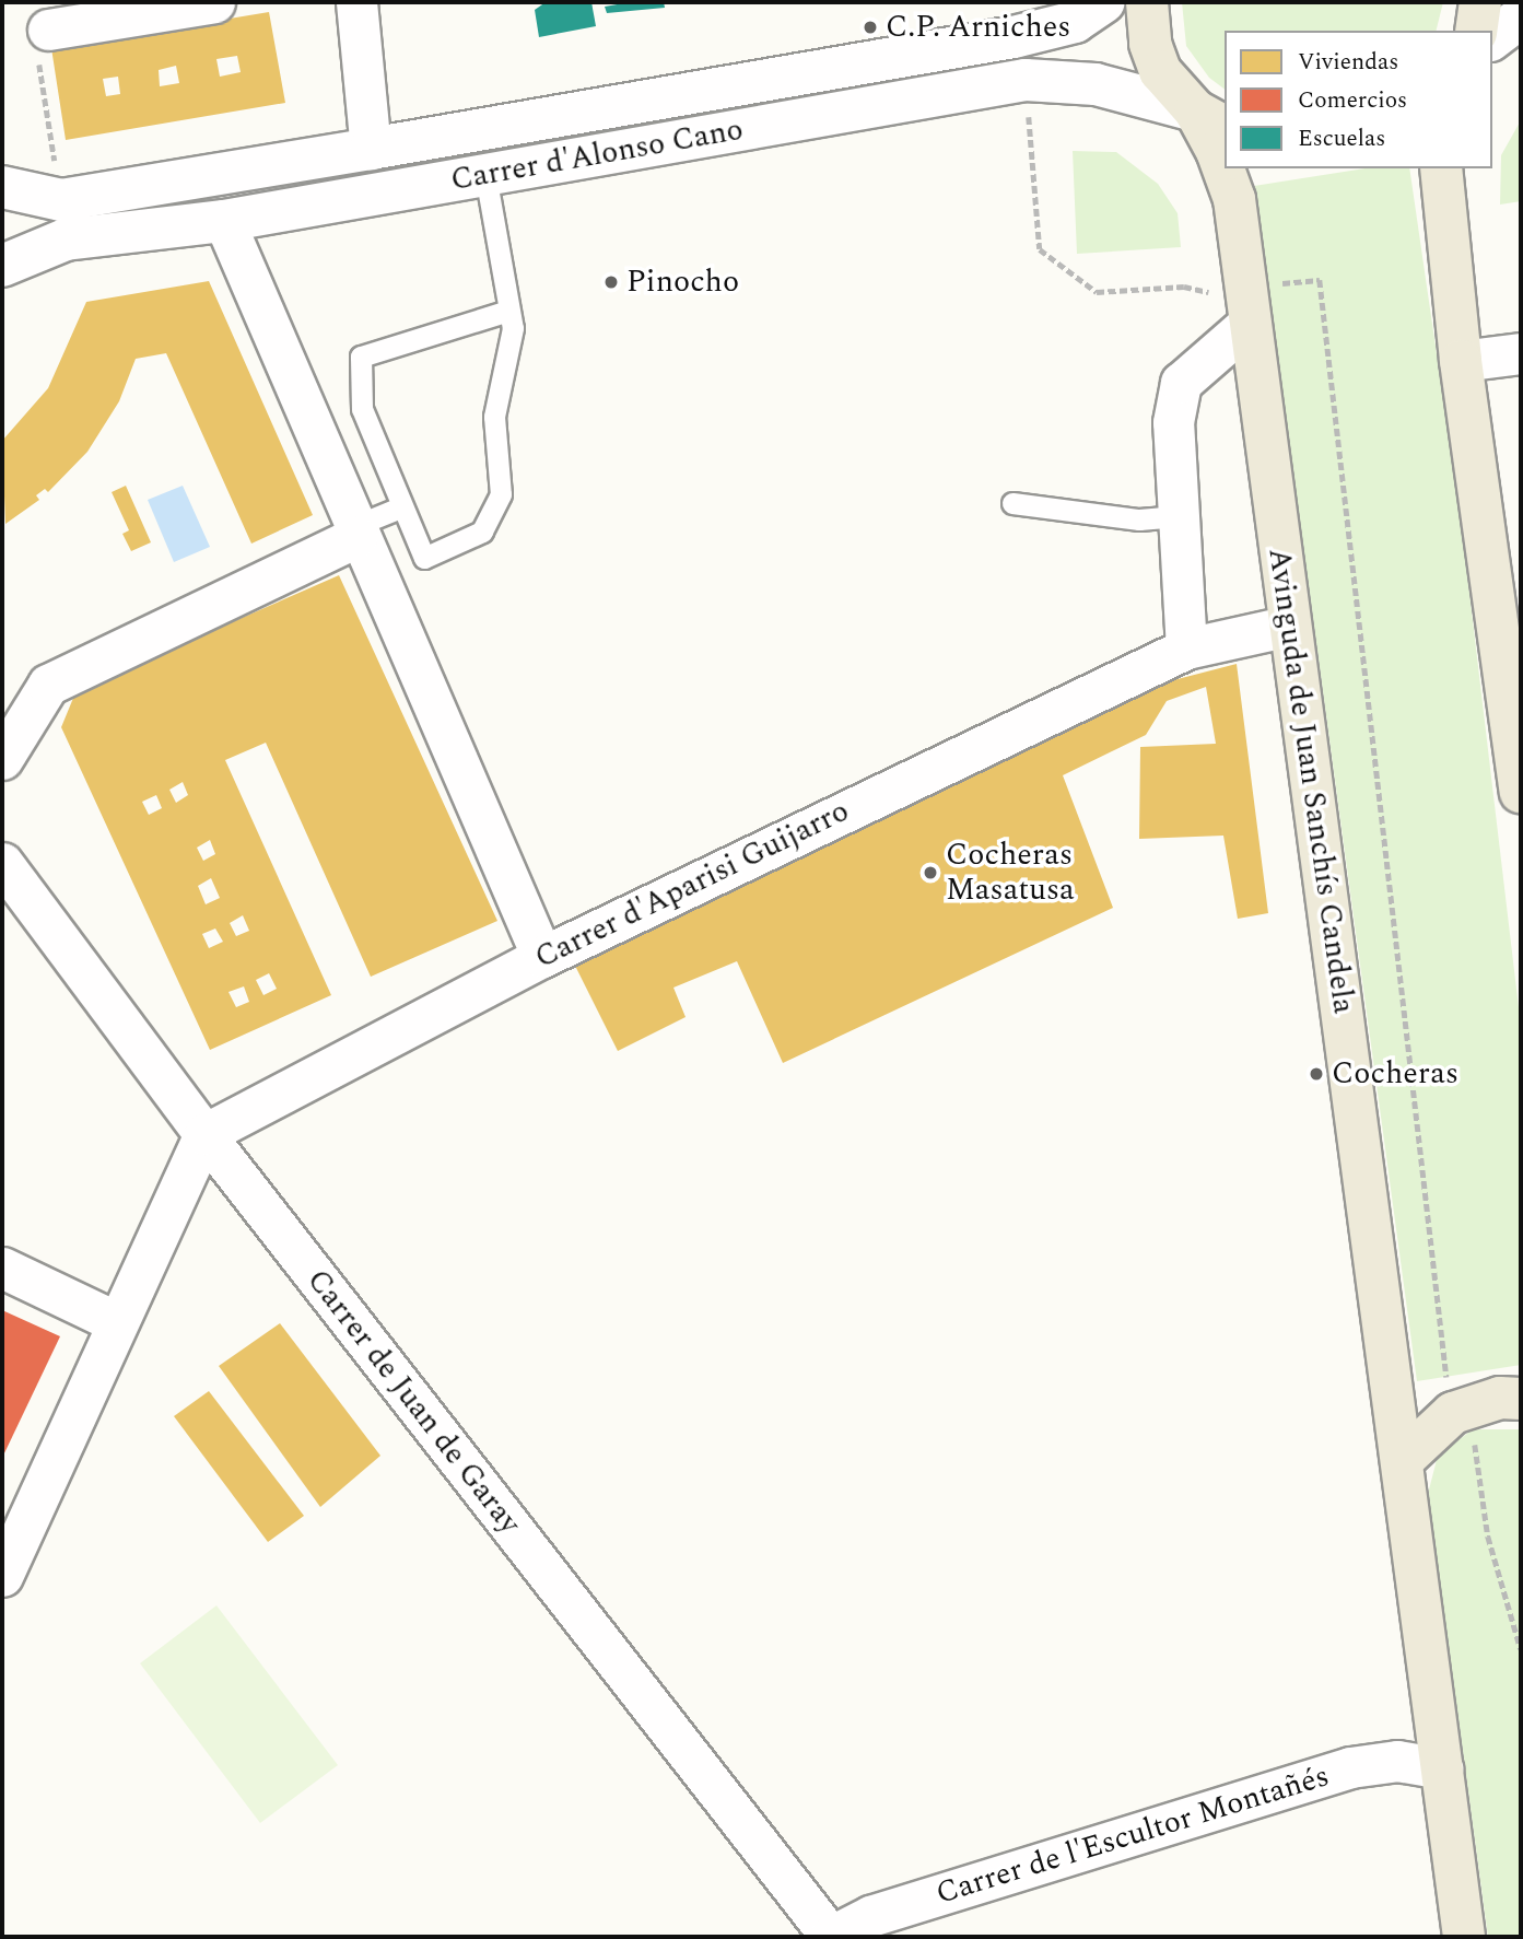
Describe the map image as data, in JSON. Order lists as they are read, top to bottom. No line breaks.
{"streets":{"main road":["Avinguda de Juan Sanchís Candela"],"street":["Carrer d'Alonso Cano","Carrer d'Aparisi Guijarro","Carrer de Juan de Garay","Carrer de l'Escultor Montañés"]},"crossings":[["Carrer d'Alonso Cano","Avinguda de Juan Sanchís Candela"],["Avinguda de Juan Sanchís Candela","Carrer d'Aparisi Guijarro"],["Avinguda de Juan Sanchís Candela","Carrer de l'Escultor Montañés"],["Carrer d'Aparisi Guijarro","Carrer de Juan de Garay"],["Carrer de Juan de Garay","Carrer de l'Escultor Montañés"]],"places":["C.P. Arniches","Pinocho","Cocheras Masatusa","Cocheras"],"legend":["Viviendas","Comercios","Escuelas"]}
